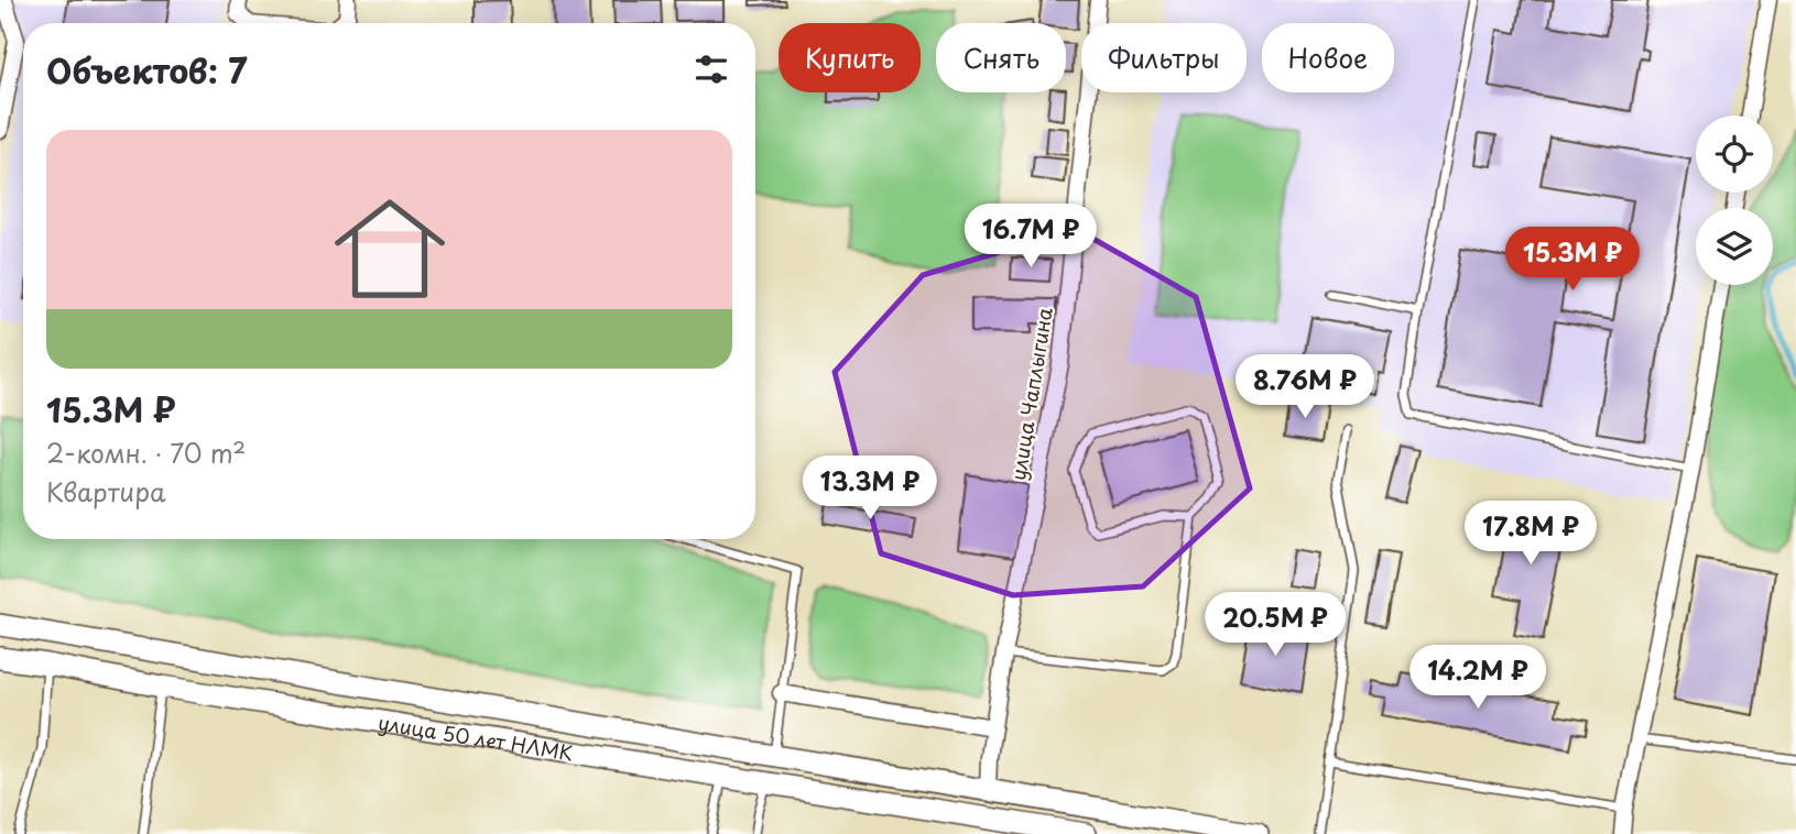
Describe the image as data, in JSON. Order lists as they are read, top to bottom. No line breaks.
{"streets":{"main road":["улица 50 лет НЛМК"],"street":["улица Чаплыгина"]},"crossings":[["улица Чаплыгина","улица 50 лет НЛМК"]],"page":{"chip":["Купить","Снять","Фильтры","Новое"],"heading":"Объектов: 7","list":[{"name":"15.3M ₽","note":"2-комн. · 70 m² · Квартира"}],"price":["16.7M ₽","15.3M ₽","8.76M ₽","13.3M ₽","17.8M ₽","20.5M ₽","14.2M ₽"]}}
